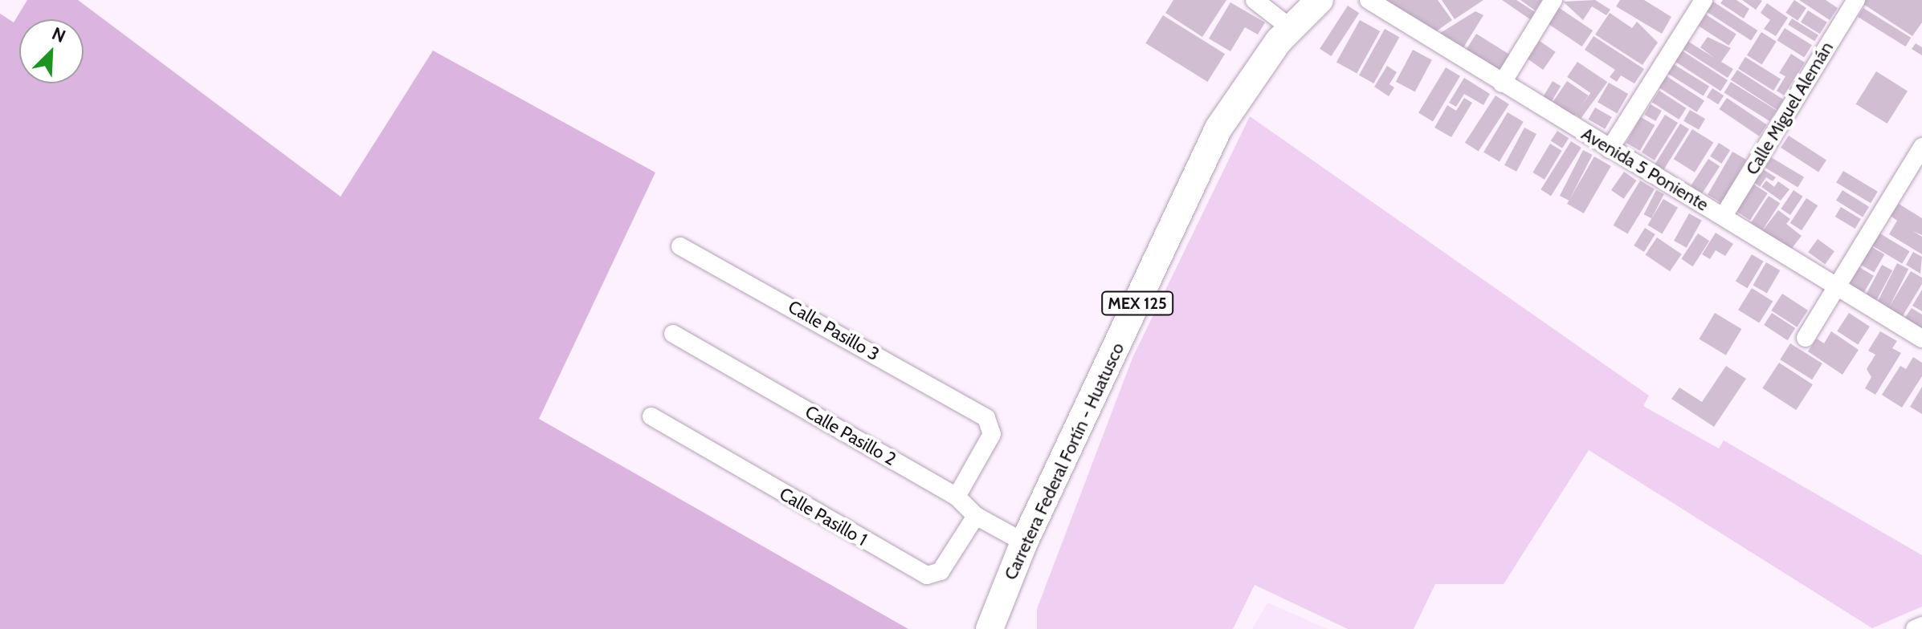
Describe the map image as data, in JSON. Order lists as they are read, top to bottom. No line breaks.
{"streets":{"main road":["MEX 125","Carretera Federal Fortín - Huatusco"],"street":["Calle Miguel Alemán","Avenida 5 Poniente","Calle Pasillo 3","Calle Pasillo 2","Calle Pasillo 1"]},"crossings":[["Calle Miguel Alemán","Avenida 5 Poniente"],["Calle Pasillo 3","Calle Pasillo 2"],["Calle Pasillo 2","Carretera Federal Fortín - Huatusco"],["Calle Pasillo 2","Calle Pasillo 1"]],"north":"top right"}
